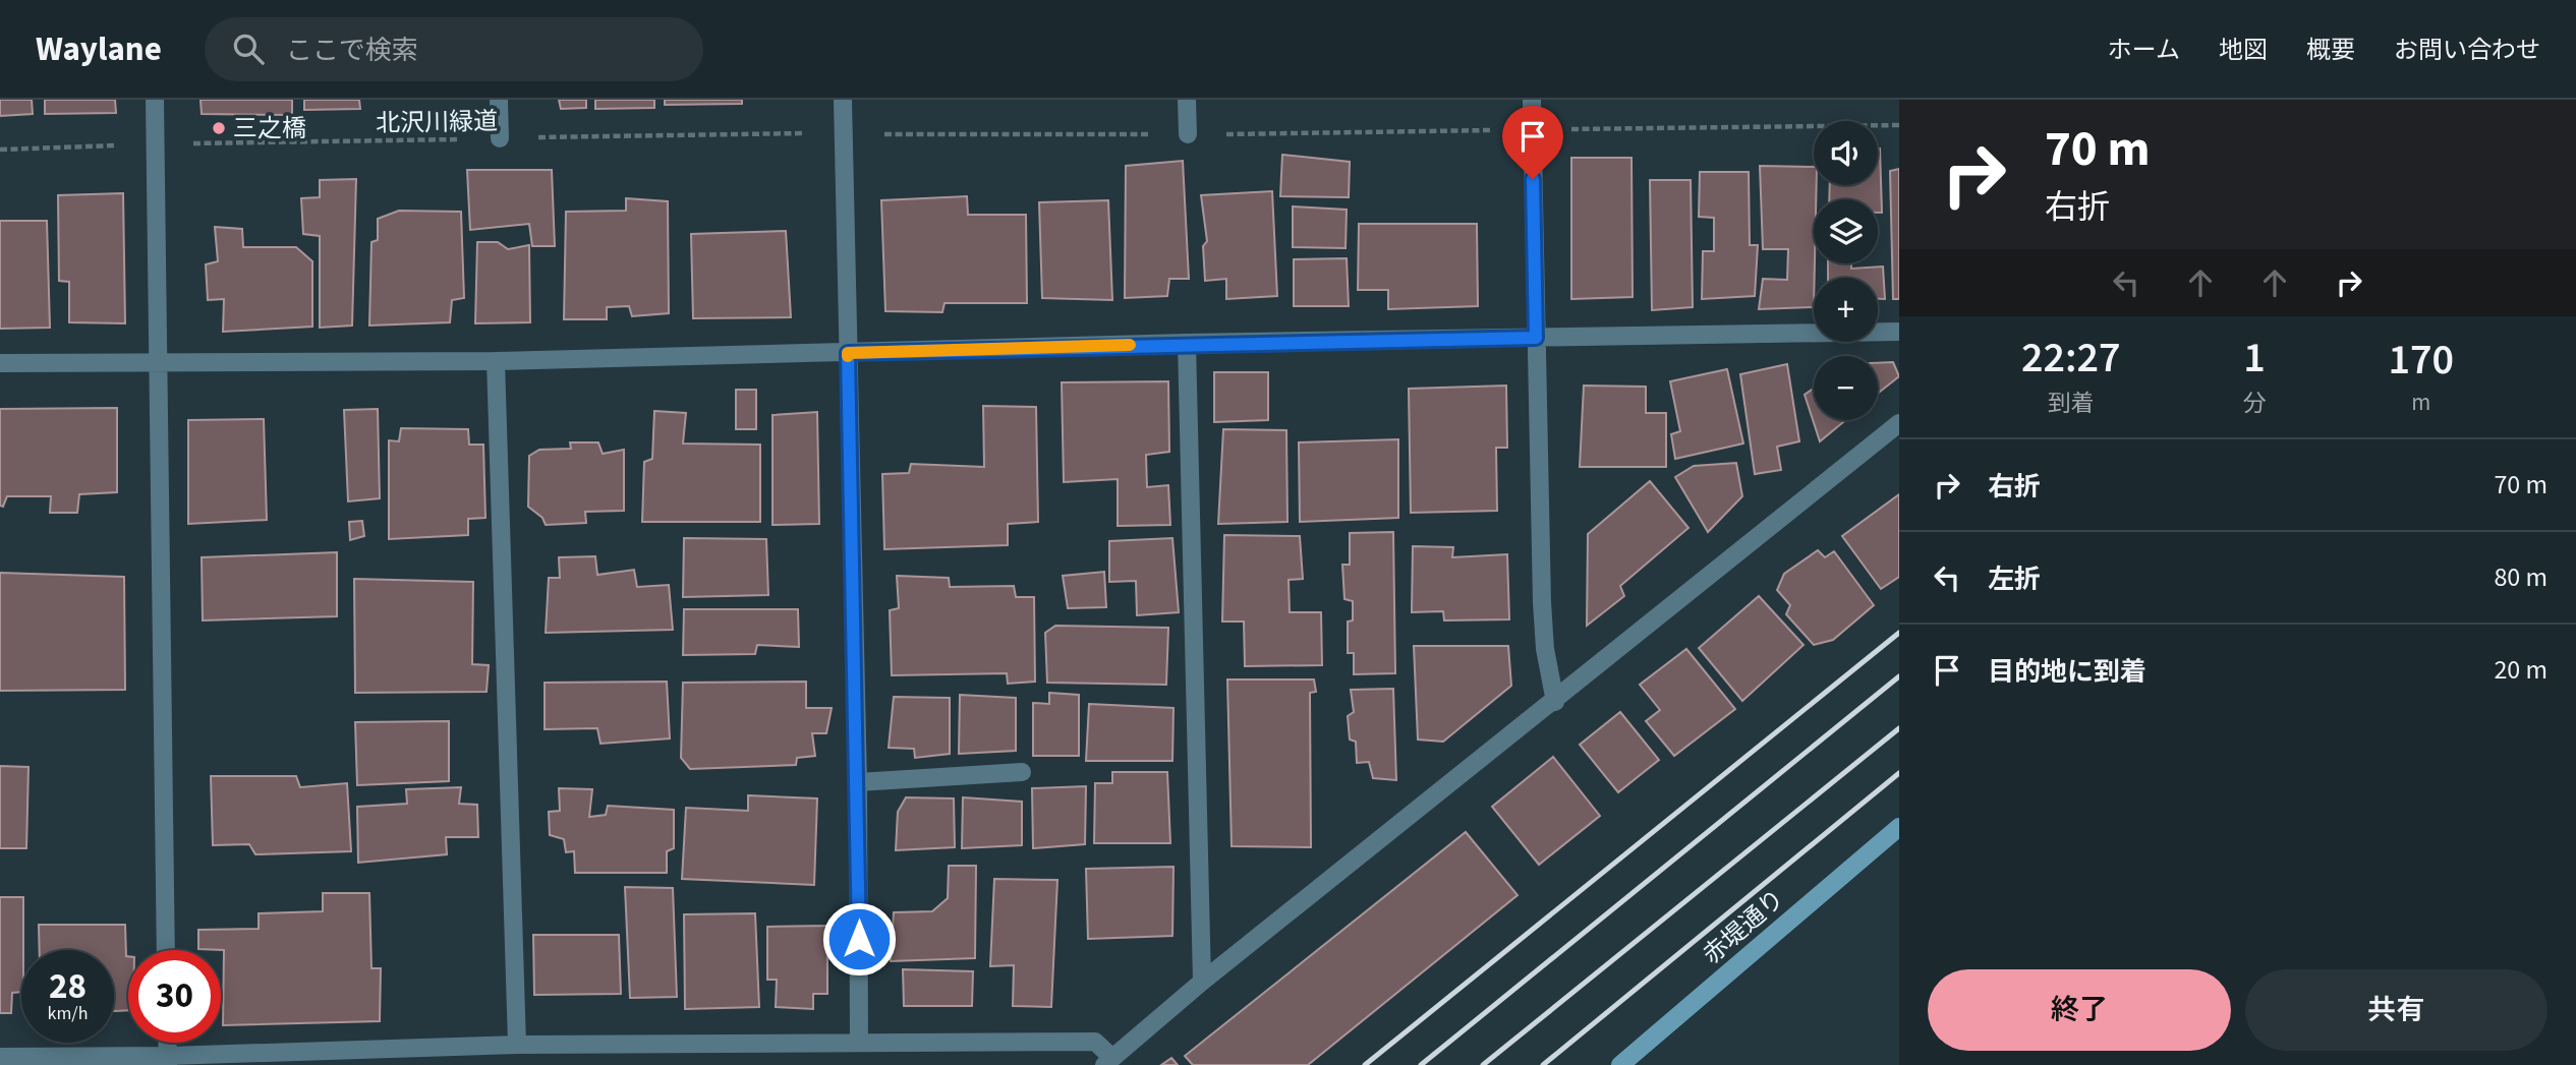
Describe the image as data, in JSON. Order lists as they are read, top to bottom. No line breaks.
{"streets":{"street":["赤堤通り"],"path":["北沢川緑道"]},"places":["三之橋"],"page":{"header":"Waylane","search":"ここで検索","nav":["ホーム","地図","概要","お問い合わせ"],"turn":["70 m","右折"],"map_buttons":["+","−"],"eta":["22:27","到着","1","分","170","m"],"list":[{"name":"右折","value":"70 m"},{"name":"左折","value":"80 m"},{"name":"目的地に到着","value":"20 m"}],"speed":"28 km/h","limit":"30","buttons":["終了","共有"]}}
